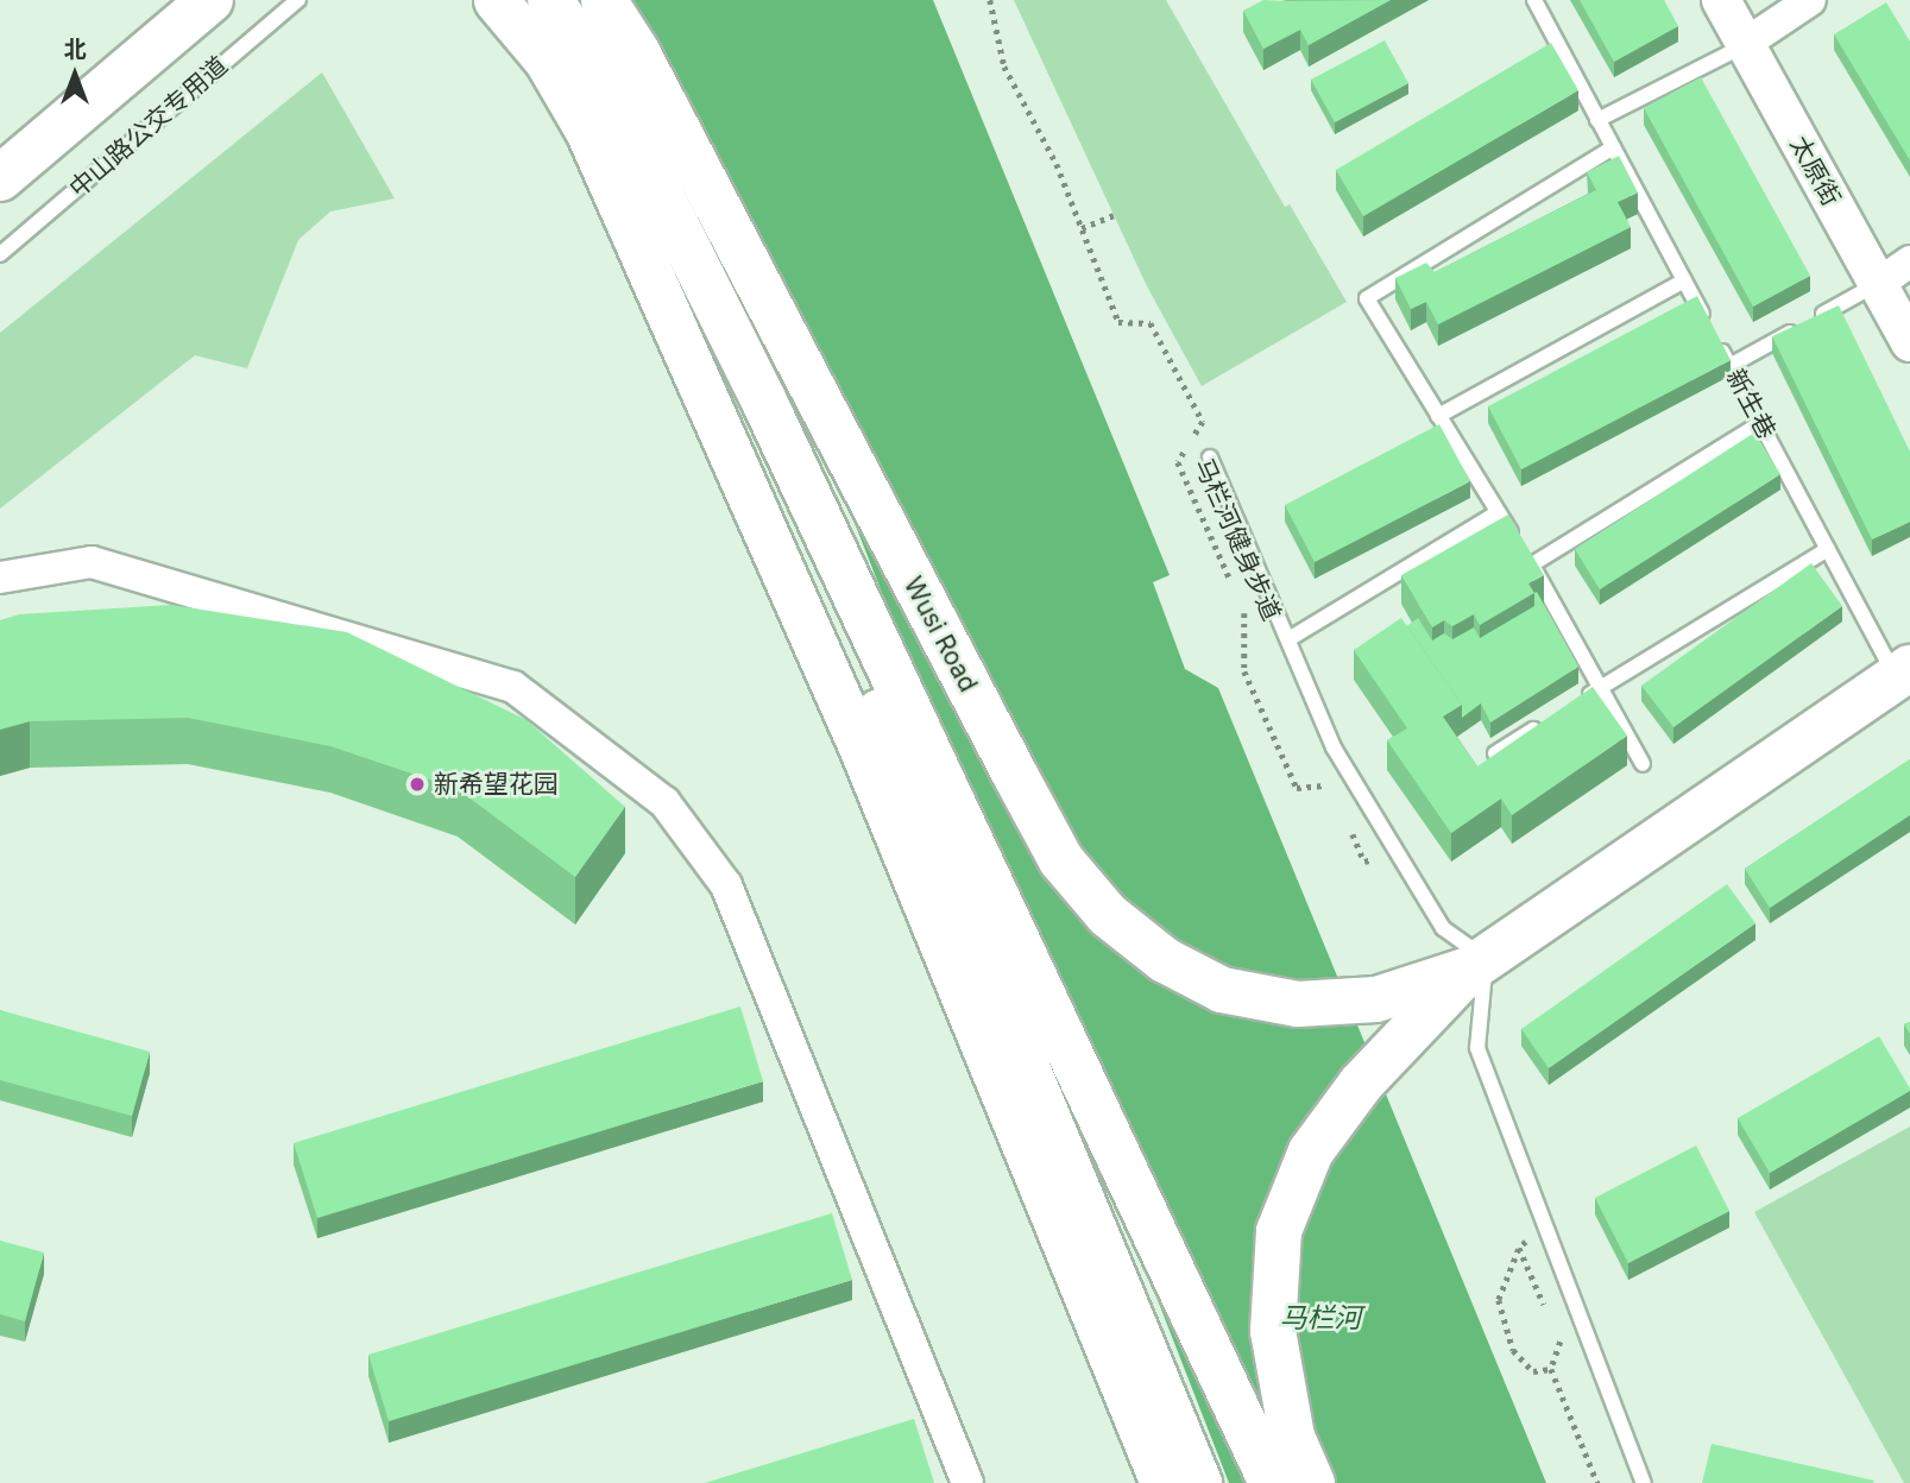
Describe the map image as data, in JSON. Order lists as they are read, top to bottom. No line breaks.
{"streets":{"highway":["Wusi Road"],"street":["太原街"],"lane":["中山路公交专用道","新生巷"],"path":["马栏河健身步道"]},"water":["马栏河"],"places":["新希望花园"],"north":"top"}
